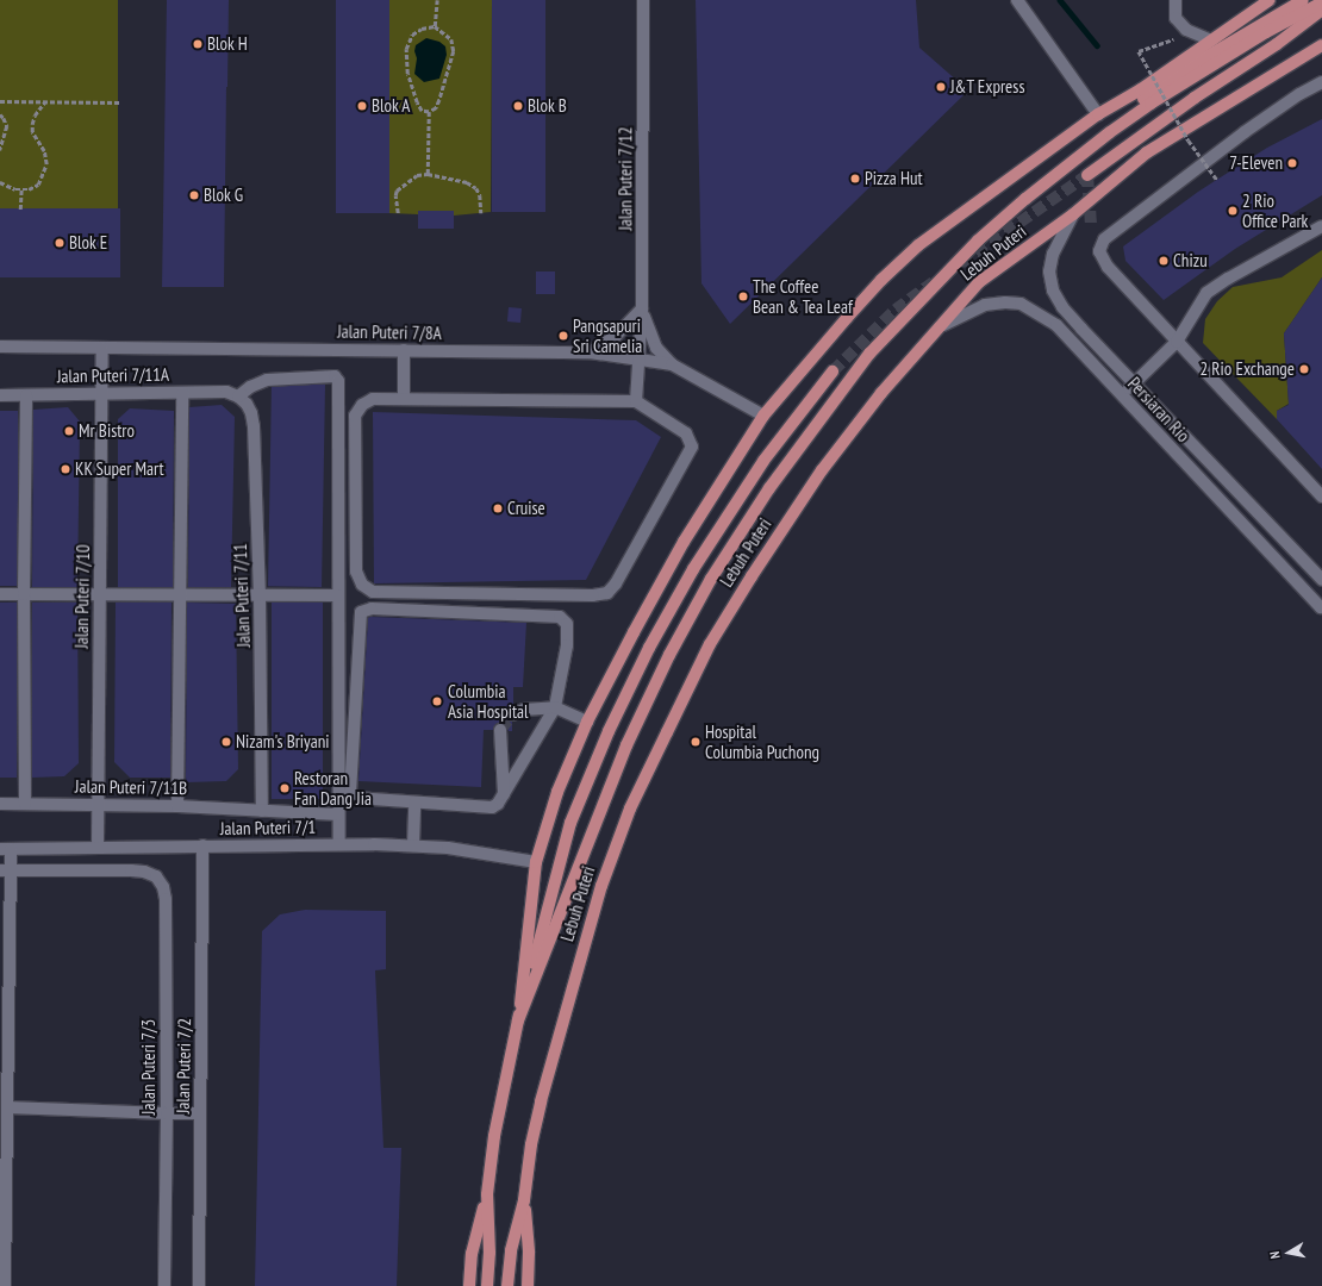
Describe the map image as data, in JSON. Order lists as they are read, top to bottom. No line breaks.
{"streets":{"main road":["Lebuh Puteri"],"street":["Jalan Puteri 7/12","Jalan Puteri 7/8A","Jalan Puteri 7/11A","Persiaran Rio","Jalan Puteri 7/11","Jalan Puteri 7/10","Jalan Puteri 7/11B","Jalan Puteri 7/1","Jalan Puteri 7/2","Jalan Puteri 7/3"]},"crossings":[["Jalan Puteri 7/12","Jalan Puteri 7/8A"],["Lebuh Puteri","Persiaran Rio"],["Jalan Puteri 7/8A","Jalan Puteri 7/10"],["Jalan Puteri 7/11A","Jalan Puteri 7/11"],["Jalan Puteri 7/11A","Jalan Puteri 7/10"],["Jalan Puteri 7/11","Jalan Puteri 7/11B"],["Jalan Puteri 7/10","Jalan Puteri 7/11B"],["Jalan Puteri 7/10","Jalan Puteri 7/1"],["Jalan Puteri 7/1","Jalan Puteri 7/2"]],"places":["Blok H","J&T Express","Blok A","Blok B","7-Eleven","Pizza Hut","Blok G","2 Rio Office Park","Blok E","Chizu","The Coffee Bean & Tea Leaf","Pangsapuri Sri Camelia","2 Rio Exchange","Mr Bistro","KK Super Mart","Cruise","Columbia Asia Hospital","Nizam's Briyani","Hospital Columbia Puchong","Restoran Fan Dang Jia"],"north":"left"}
